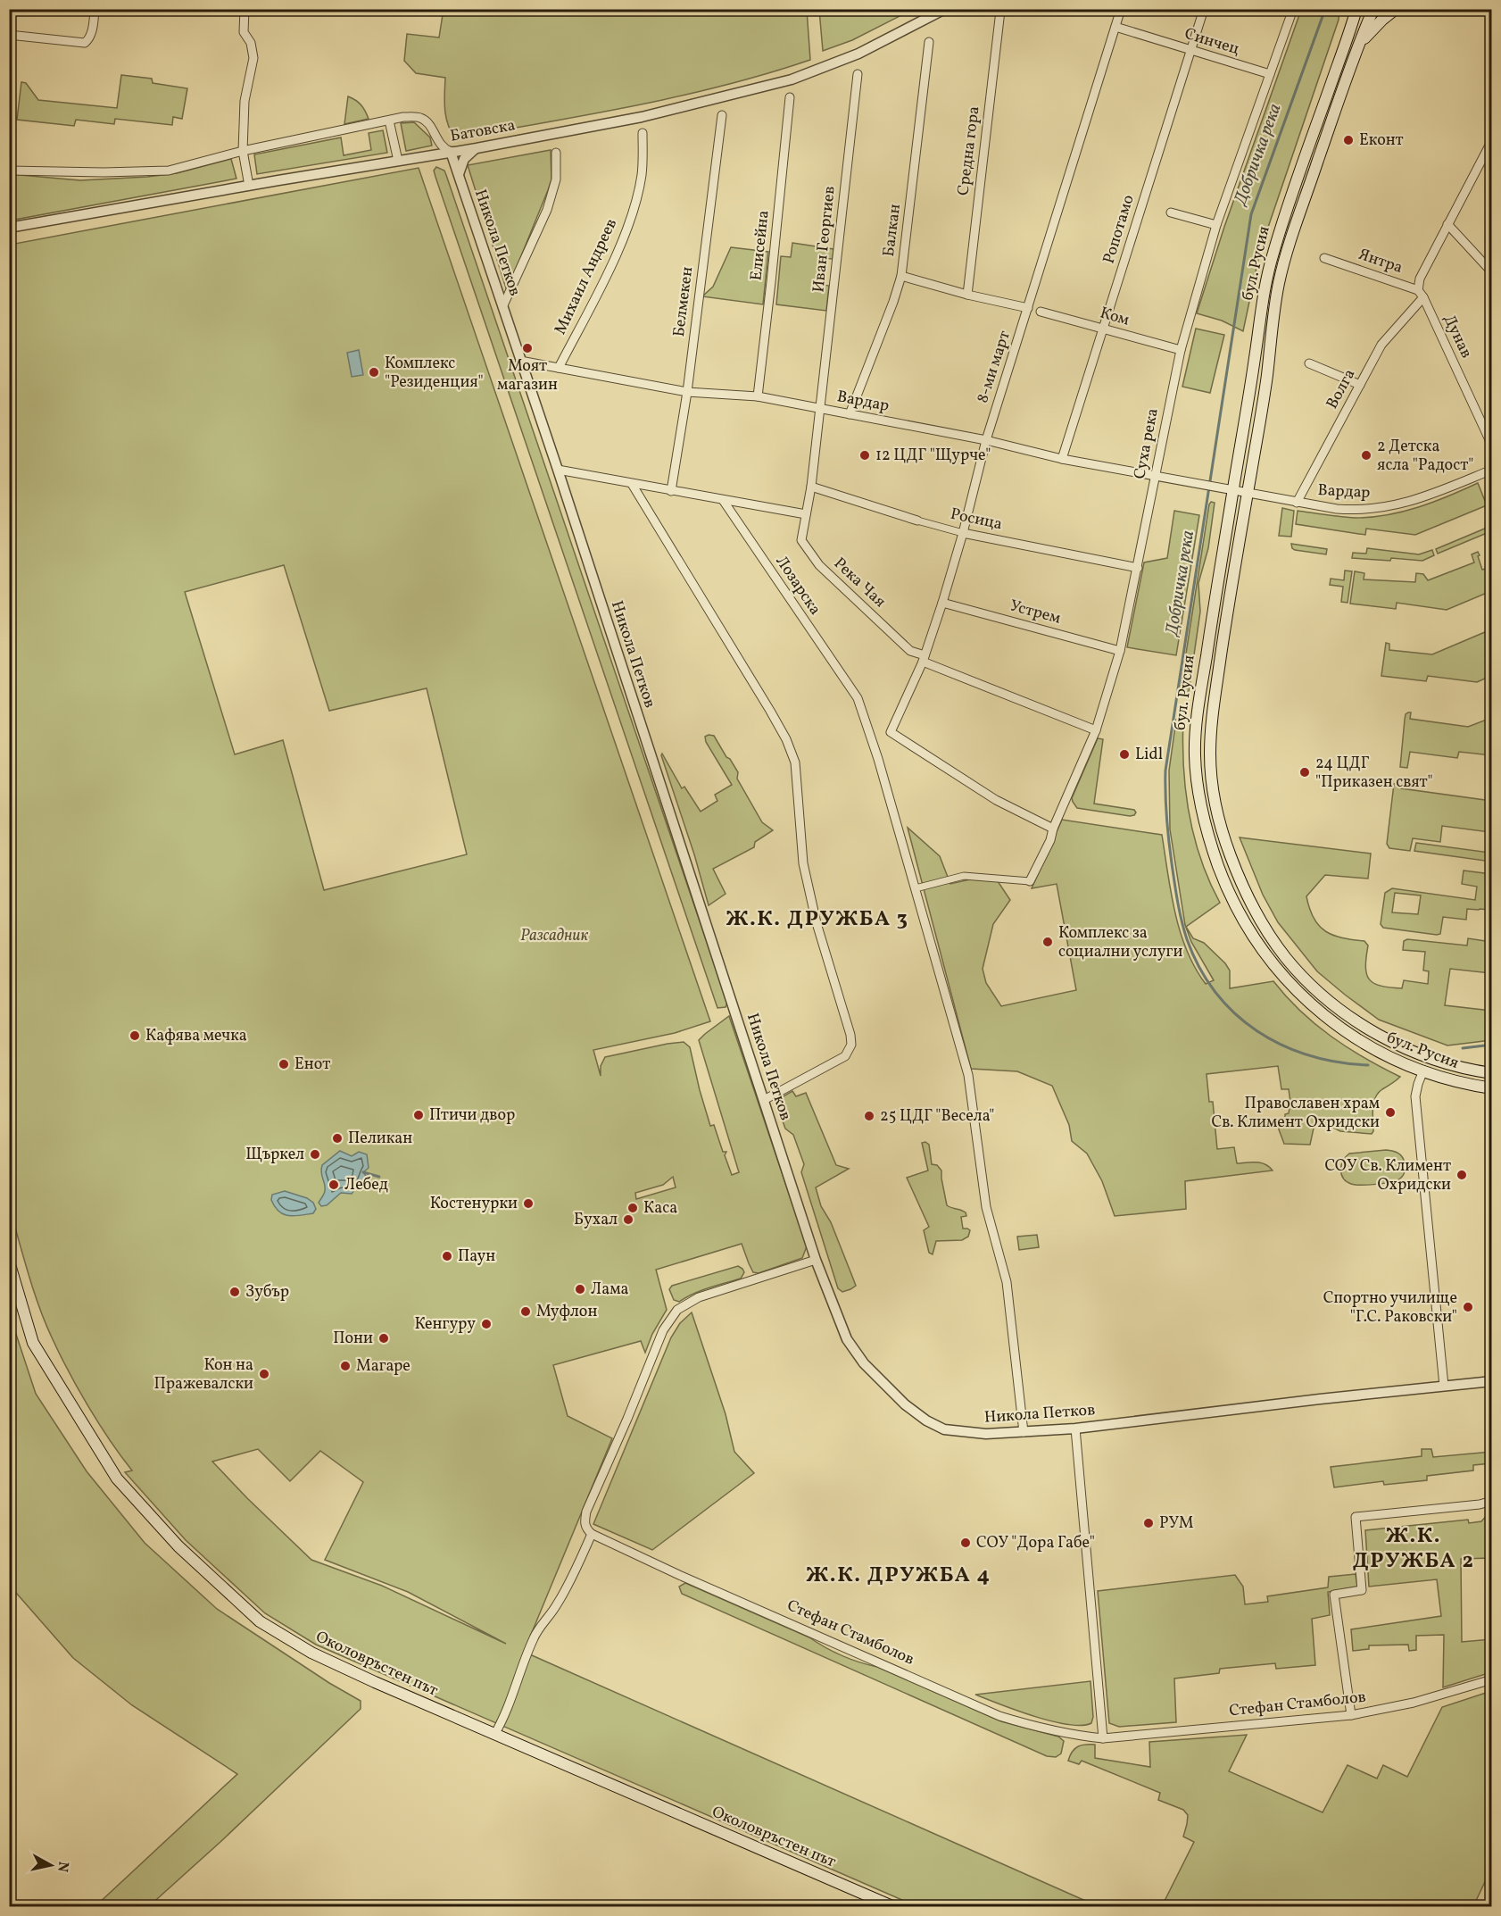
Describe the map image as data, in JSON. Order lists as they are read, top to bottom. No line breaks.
{"streets":{"main road":["бул. Русия","Околовръстен път"],"street":["Синчец","Батовска","Средна гора","Ропотамо","Балкан","Иван Георгиев","Никола Петков","Елисейна","Янтра","Михаил Андреев","Белмекен","Ком","Дунав","8-ми март","Волга","Вардар","Суха река","Росица","Река Чая","Лозарска","Устрем","Стефан Стамболов"]},"crossings":[["Синчец","Ропотамо"],["Синчец","8-ми март"],["Синчец","Суха река"],["Батовска","Никола Петков"],["Ропотамо","Ком"],["Ропотамо","Вардар"],["Балкан","Вардар"],["Иван Георгиев","Вардар"],["Никола Петков","Вардар"],["Никола Петков","Лозарска"],["Елисейна","Вардар"],["Янтра","Дунав"],["Янтра","Волга"],["бул. Русия","Вардар"],["Михаил Андреев","Вардар"],["Белмекен","Вардар"],["Ком","Суха река"],["Дунав","Волга"],["8-ми март","Вардар"],["8-ми март","Суха река"],["8-ми март","Росица"],["8-ми март","Река Чая"],["8-ми март","Устрем"],["Волга","Вардар"],["Вардар","Суха река"],["Суха река","Росица"],["Суха река","Река Чая"],["Суха река","Устрем"]],"districts":["Ж.К. ДРУЖБА 3","Ж.К. ДРУЖБА 2","Ж.К. ДРУЖБА 4"],"water":["Добричка река"],"parks":["Разсадник"],"places":["Еконт","Моят магазин","Комплекс \"Резиденция\"","12 ЦДГ \"Щурче\"","2 Детска ясла \"Радост\"","Lidl","24 ЦДГ \"Приказен свят\"","Комплекс за социални услуги","Кафява мечка","Енот","Православен храм Св. Климент Охридски","Птичи двор","25 ЦДГ \"Весела\"","Пеликан","Щъркел","СОУ Св. Климент Охридски","Лебед","Костенурки","Каса","Бухал","Паун","Лама","Зубър","Спортно училище \"Г.С. Раковски\"","Муфлон","Кенгуру","Пони","Магаре","Кон на Пражевалски","РУМ","СОУ \"Дора Габе\""],"north":"right"}
